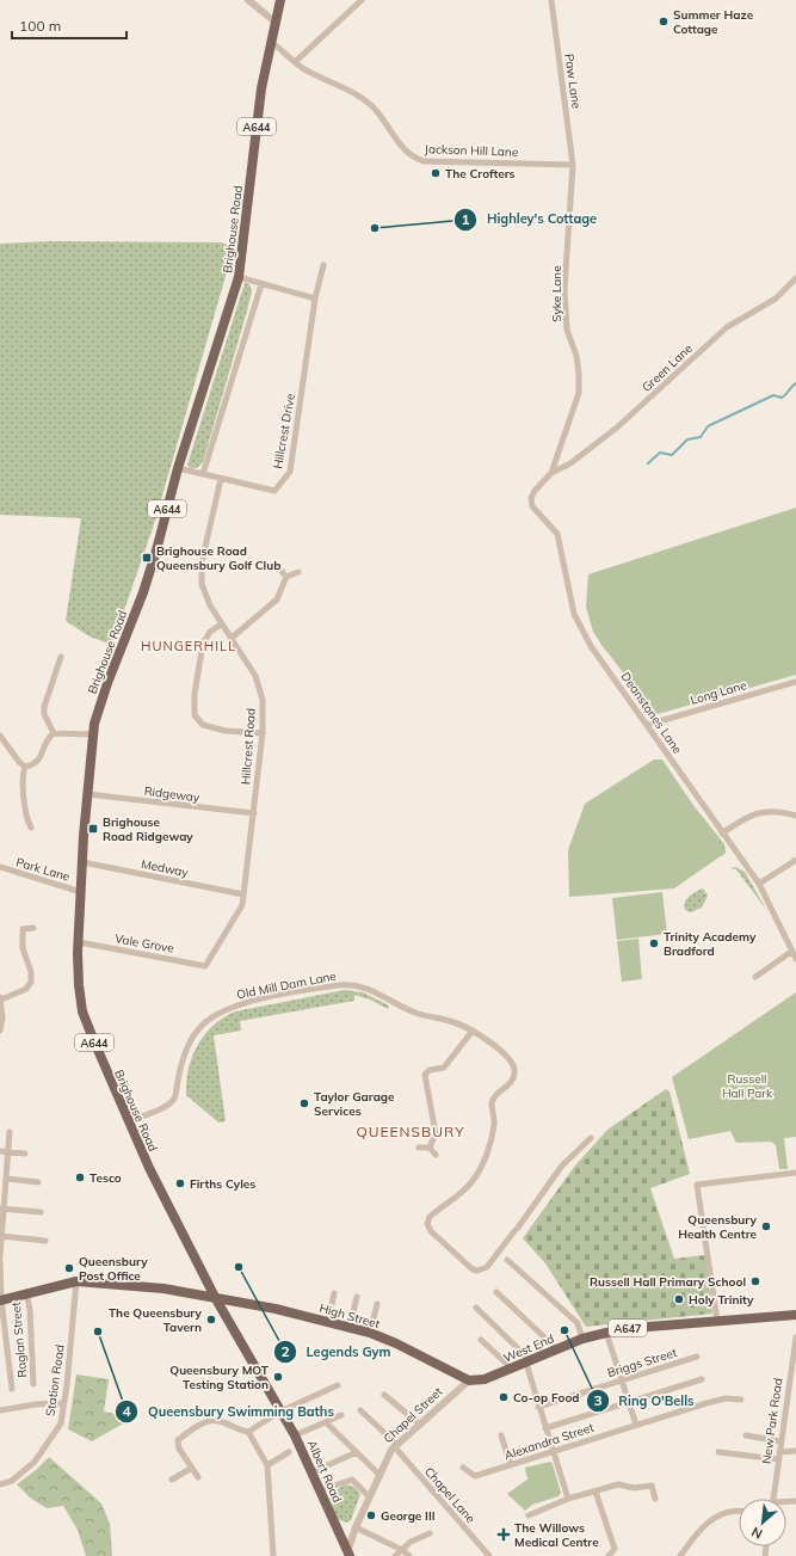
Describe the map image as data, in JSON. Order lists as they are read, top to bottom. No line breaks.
{"streets":{"main road":["A644","Brighouse Road","High Street","A647","West End","Albert Road"],"street":["Paw Lane","Jackson Hill Lane","Syke Lane","Green Lane","Hillcrest Drive","Long Lane","Deanstones Lane","Hillcrest Road","Ridgeway","Medway","Park Lane","Vale Grove","Old Mill Dam Lane","Raglan Street","Briggs Street","Station Road","Chapel Street","New Park Road","Alexandra Street","Chapel Lane"]},"crossings":[["Paw Lane","Jackson Hill Lane"],["Paw Lane","Syke Lane"],["Jackson Hill Lane","Brighouse Road"],["Jackson Hill Lane","Syke Lane"],["Brighouse Road","Hillcrest Drive"],["Brighouse Road","Ridgeway"],["Brighouse Road","Medway"],["Brighouse Road","Park Lane"],["Brighouse Road","Vale Grove"],["Brighouse Road","Old Mill Dam Lane"],["Brighouse Road","High Street"],["Brighouse Road","Albert Road"],["Syke Lane","Green Lane"],["Syke Lane","Deanstones Lane"],["Green Lane","Deanstones Lane"],["Hillcrest Drive","Hillcrest Road"],["Long Lane","Deanstones Lane"],["Hillcrest Road","Ridgeway"],["Hillcrest Road","Medway"],["Hillcrest Road","Vale Grove"],["High Street","Raglan Street"],["High Street","West End"],["High Street","Station Road"],["High Street","Chapel Street"],["High Street","Albert Road"],["West End","Chapel Street"],["Chapel Street","Albert Road"],["Chapel Street","Chapel Lane"]],"districts":["HUNGERHILL","QUEENSBURY"],"parks":["Russell Hall Park"],"places":{"other":["Summer Haze Cottage","The Crofters","Highley's Cottage","Trinity Academy Bradford","Taylor Garage Services","Tesco","Firths Cyles","Queensbury Health Centre","Legends Gym","Queensbury Post Office","Russell Hall Primary School","Holy Trinity","The Queensbury Tavern","Ring O'Bells","Queensbury Swimming Baths","Queensbury MOT Testing Station","Co-op Food","George III"],"transit":["Brighouse Road Queensbury Golf Club","Brighouse Road Ridgeway"],"health":["The Willows Medical Centre"]},"scale_bar":"100 m","north":"bottom left"}
